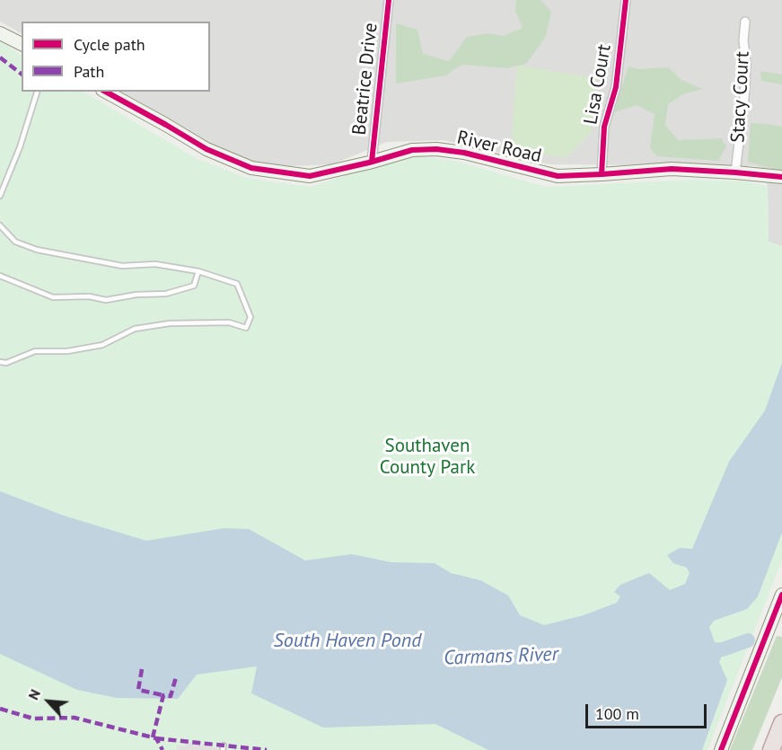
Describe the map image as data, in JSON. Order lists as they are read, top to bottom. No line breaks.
{"streets":{"street":["Beatrice Drive","Lisa Court","Stacy Court","River Road"]},"crossings":[["Beatrice Drive","River Road"],["Lisa Court","River Road"],["Stacy Court","River Road"]],"water":["South Haven Pond","Carmans River"],"parks":["Southaven County Park"],"legend":["Cycle path","Path"],"scale_bar":"100 m","north":"top left"}
